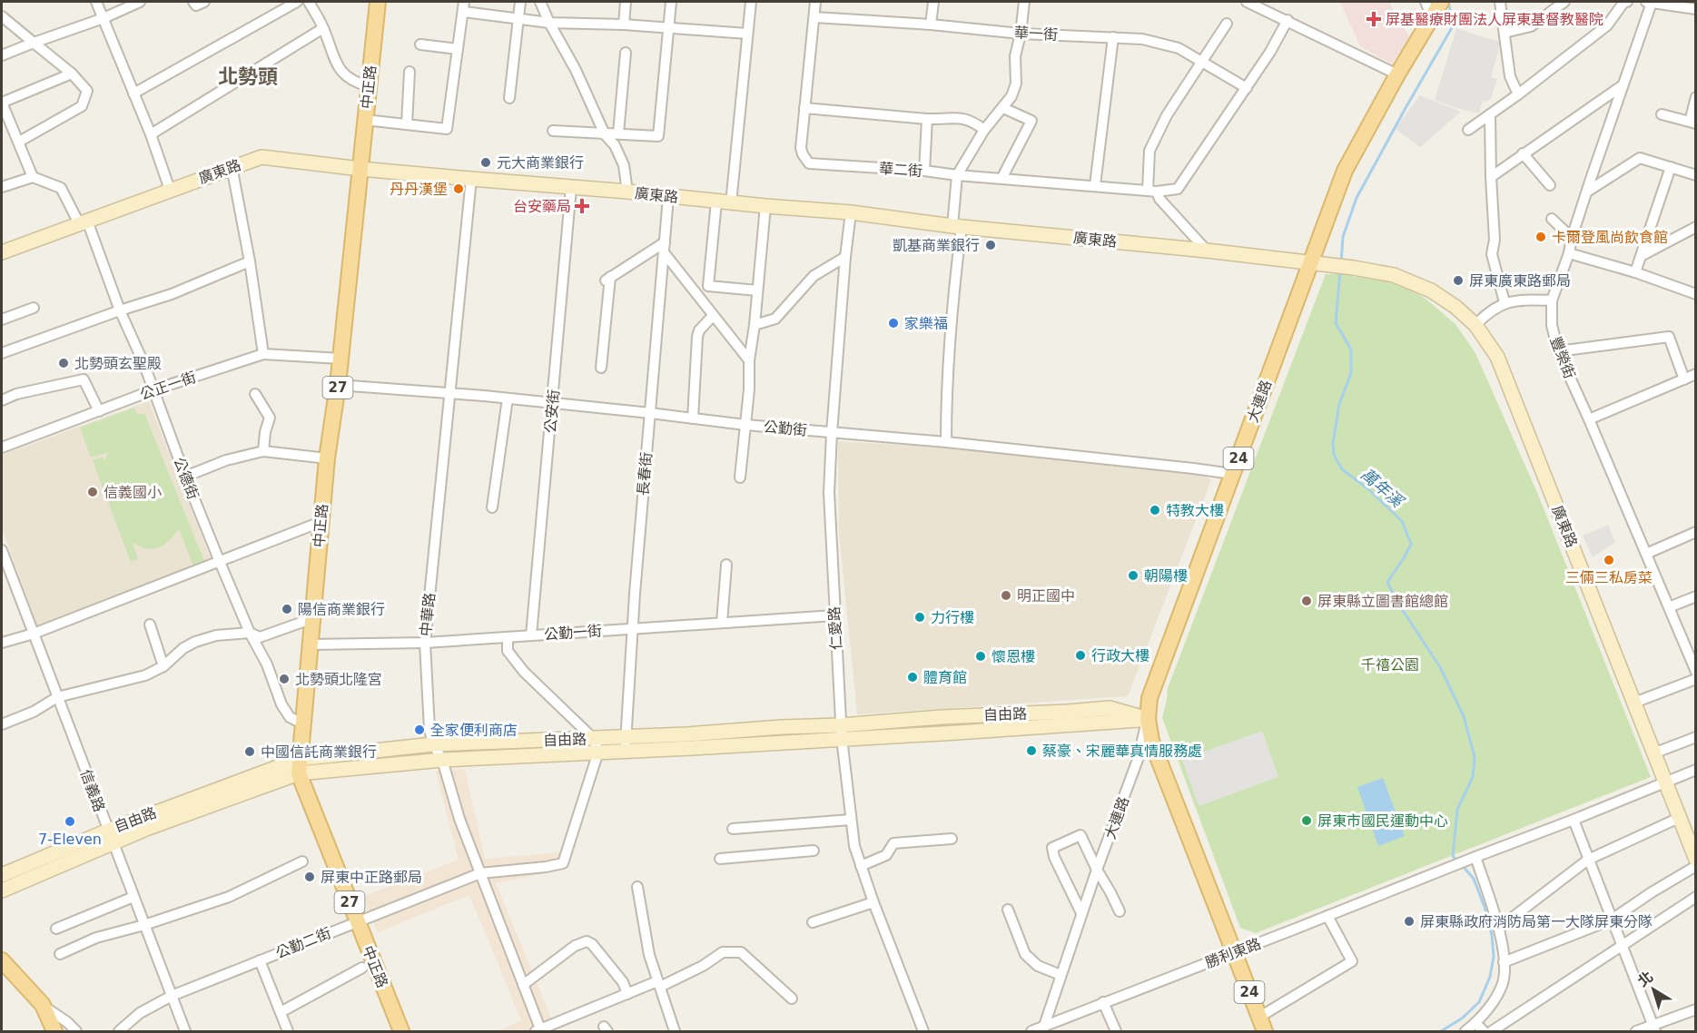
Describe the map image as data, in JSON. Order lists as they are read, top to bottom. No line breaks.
{"streets":{"main road":["中正路","27","大連路","24"],"street":["華一街","華二街","廣東路","豐榮街","公正一街","公安街","公勤街","長春街","公德街","中華路","仁愛路","公勤一街","自由路","信義路","公勤二街","勝利東路"]},"crossings":[["華一街","華二街"],["中正路","廣東路"],["中正路","公正一街"],["中正路","公勤街"],["中正路","公德街"],["中正路","公勤一街"],["中正路","自由路"],["中正路","公勤二街"],["廣東路","大連路"],["廣東路","公安街"],["廣東路","長春街"],["廣東路","公德街"],["廣東路","中華路"],["廣東路","仁愛路"],["公正一街","公德街"],["大連路","公勤街"],["大連路","24"],["大連路","自由路"],["大連路","勝利東路"],["公安街","公勤街"],["公安街","公勤一街"],["公勤街","長春街"],["公勤街","中華路"],["公勤街","仁愛路"],["24","自由路"],["24","勝利東路"],["長春街","公勤一街"],["長春街","自由路"],["中華路","公勤一街"],["中華路","自由路"],["中華路","公勤二街"],["仁愛路","公勤一街"],["仁愛路","自由路"],["自由路","信義路"],["自由路","公勤二街"],["信義路","公勤二街"]],"districts":["北勢頭"],"water":["萬年溪"],"parks":["千禧公園"],"places":{"health":["屏基醫療財團法人屏東基督教醫院","台安藥局"],"other":["元大商業銀行","丹丹漢堡","卡爾登風尚飲食館","凱基商業銀行","屏東廣東路郵局","家樂福","北勢頭玄聖殿","信義國小","特教大樓","三倆三私房菜","朝陽樓","明正國中","屏東縣立圖書館總館","陽信商業銀行","力行樓","行政大樓","懷恩樓","體育館","北勢頭北隆宮","全家便利商店","蔡豪、宋麗華真情服務處","中國信託商業銀行","屏東市國民運動中心","7-Eleven","屏東中正路郵局","屏東縣政府消防局第一大隊屏東分隊"]},"north":"top left"}
